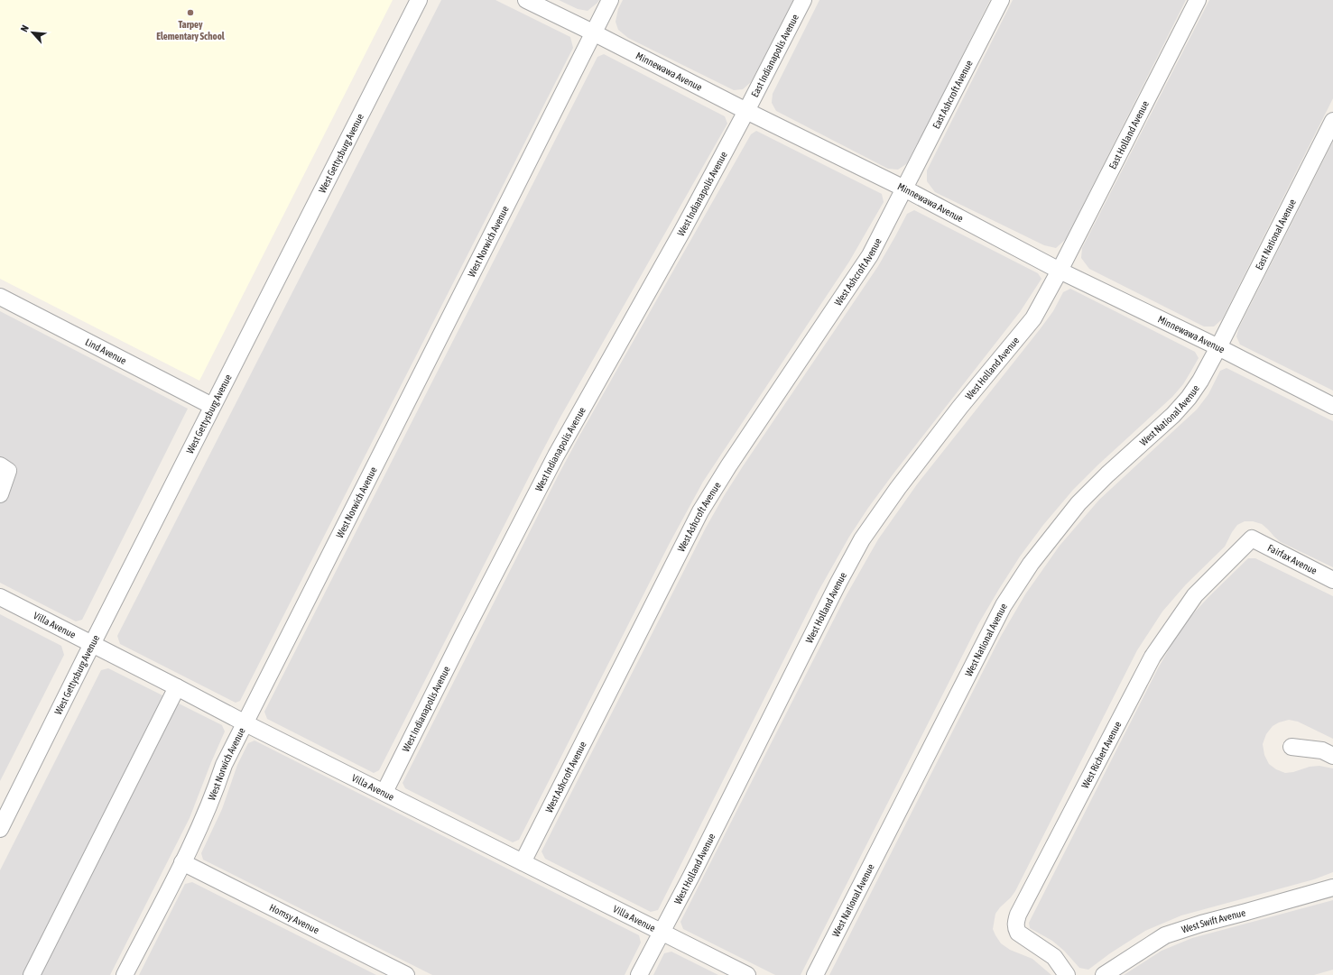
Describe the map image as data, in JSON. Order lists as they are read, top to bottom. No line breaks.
{"streets":{"street":["East Indianapolis Avenue","Minnewawa Avenue","East Ashcroft Avenue","East Holland Avenue","West Gettysburg Avenue","West Indianapolis Avenue","East National Avenue","West Norwich Avenue","West Ashcroft Avenue","Lind Avenue","West Holland Avenue","West National Avenue","Fairfax Avenue","Villa Avenue","West Richert Avenue","Homsy Avenue","West Swift Avenue"]},"crossings":[["East Indianapolis Avenue","Minnewawa Avenue"],["East Indianapolis Avenue","West Indianapolis Avenue"],["Minnewawa Avenue","East Ashcroft Avenue"],["Minnewawa Avenue","East Holland Avenue"],["Minnewawa Avenue","West Indianapolis Avenue"],["Minnewawa Avenue","East National Avenue"],["Minnewawa Avenue","West Norwich Avenue"],["Minnewawa Avenue","West Ashcroft Avenue"],["Minnewawa Avenue","West Holland Avenue"],["Minnewawa Avenue","West National Avenue"],["East Ashcroft Avenue","West Ashcroft Avenue"],["East Holland Avenue","West Holland Avenue"],["West Gettysburg Avenue","Lind Avenue"],["West Gettysburg Avenue","Villa Avenue"],["West Indianapolis Avenue","Villa Avenue"],["East National Avenue","West National Avenue"],["West Norwich Avenue","Villa Avenue"],["West Norwich Avenue","Homsy Avenue"],["West Ashcroft Avenue","Villa Avenue"],["West Holland Avenue","Villa Avenue"],["Fairfax Avenue","West Richert Avenue"]],"places":["Tarpey Elementary School"],"north":"top left"}
